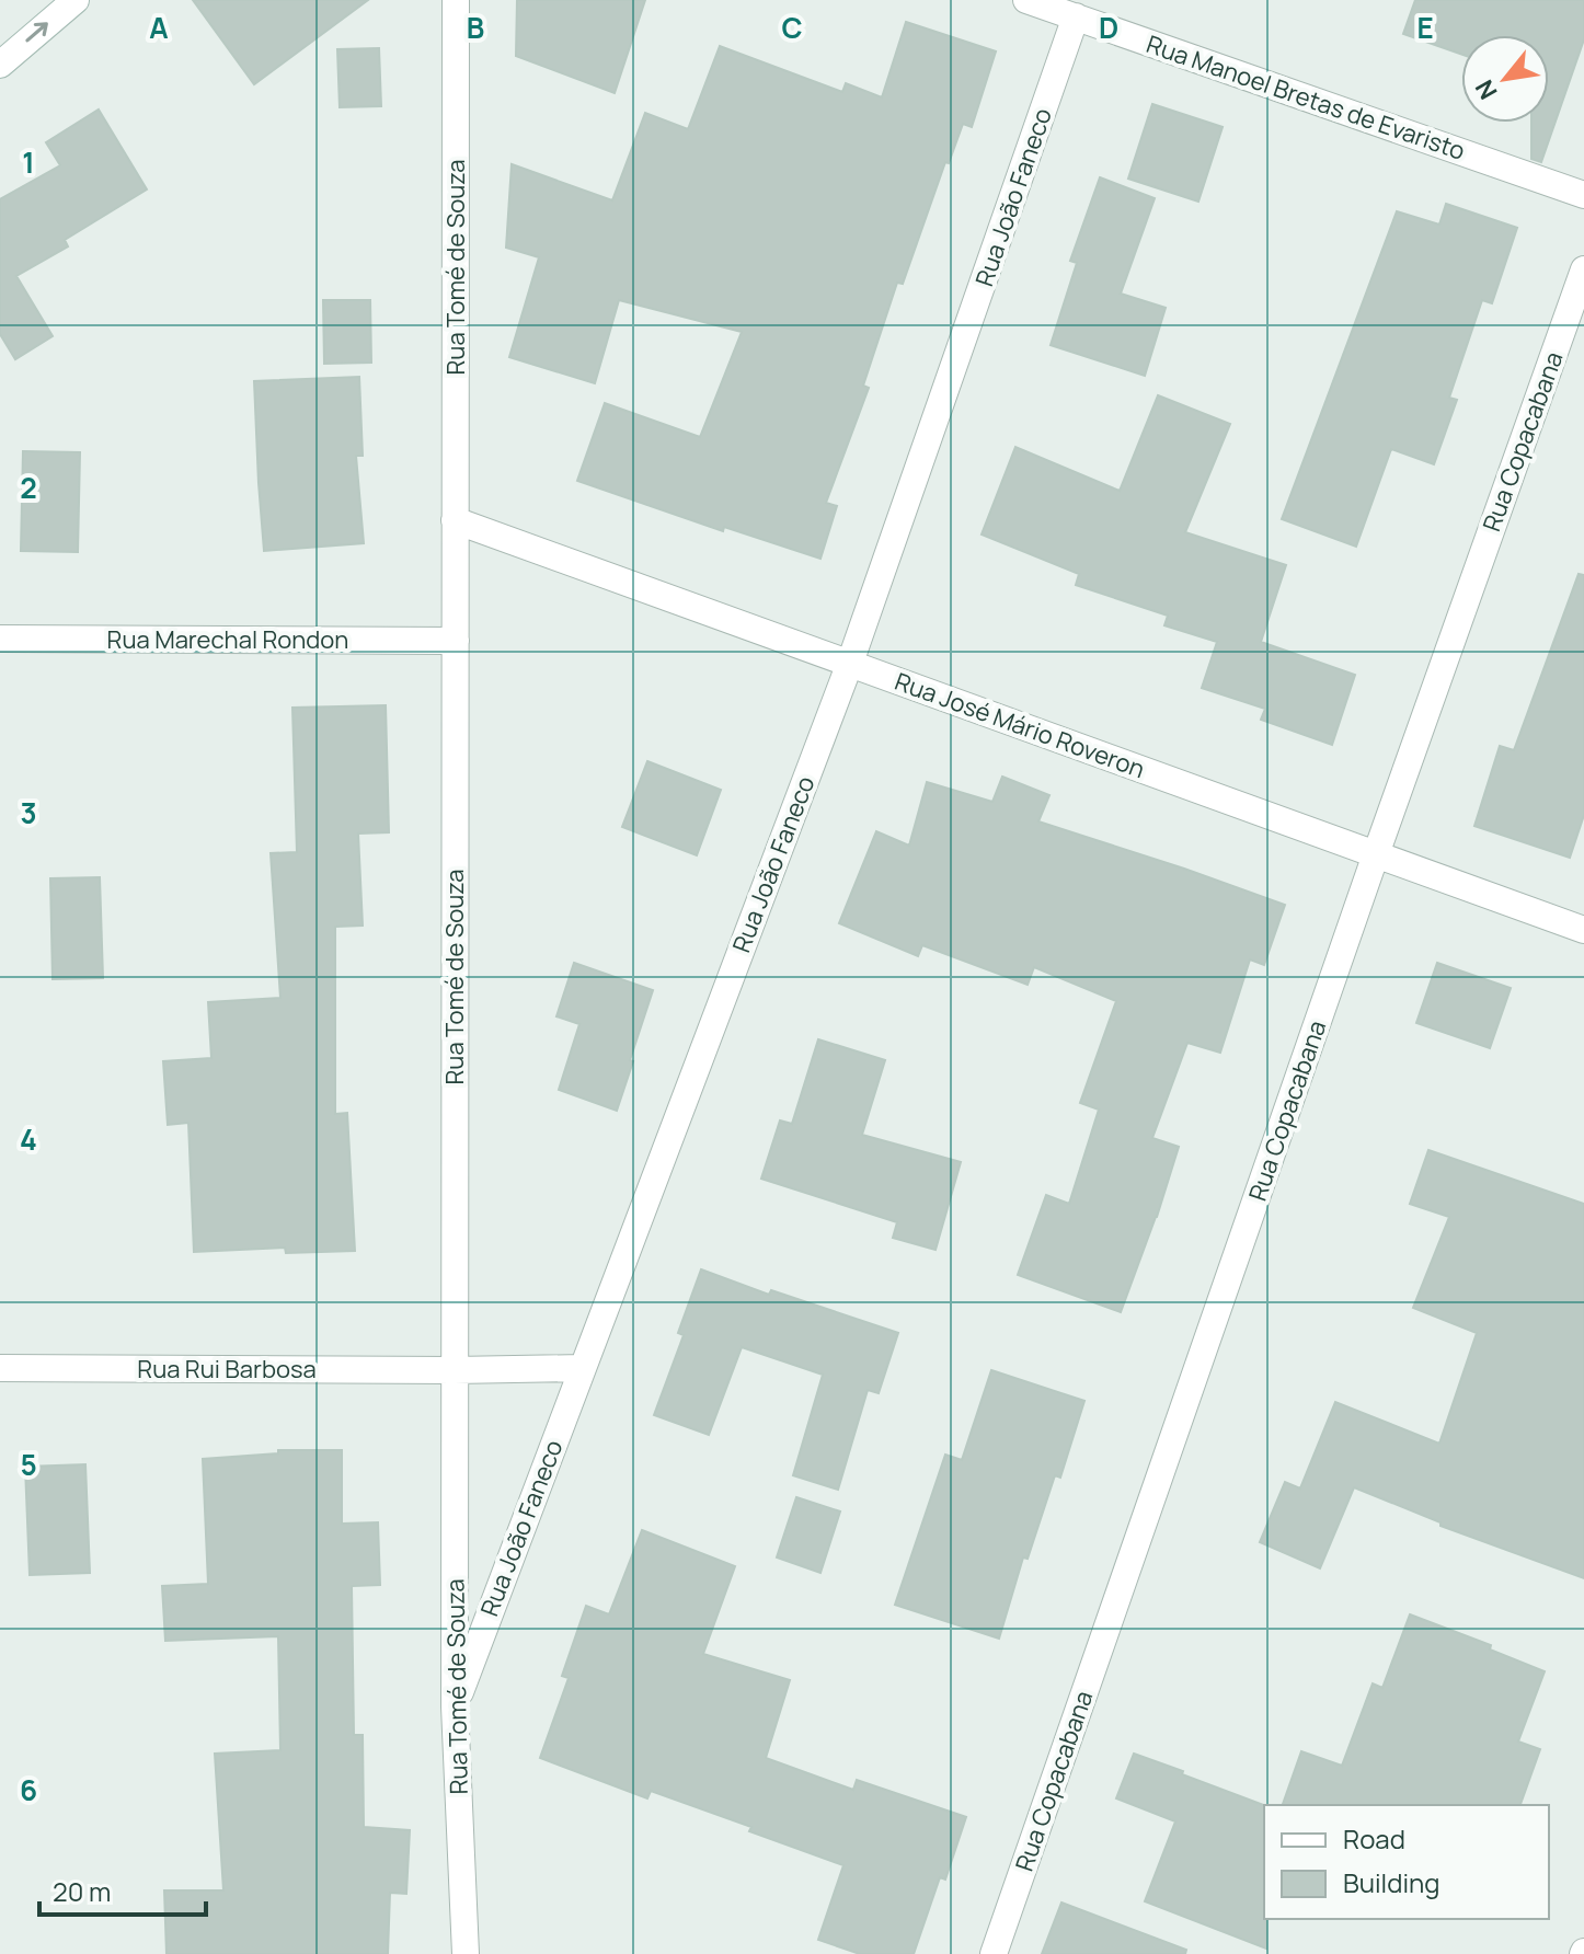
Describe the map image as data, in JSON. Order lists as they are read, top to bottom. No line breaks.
{"streets":{"street":["Rua Manoel Bretas de Evaristo","Rua João Faneco","Rua Tomé de Souza","Rua Copacabana","Rua Marechal Rondon","Rua José Mário Roveron","Rua Rui Barbosa"]},"crossings":[["Rua Manoel Bretas de Evaristo","Rua João Faneco"],["Rua João Faneco","Rua Tomé de Souza"],["Rua João Faneco","Rua José Mário Roveron"],["Rua João Faneco","Rua Rui Barbosa"],["Rua Tomé de Souza","Rua Marechal Rondon"],["Rua Tomé de Souza","Rua José Mário Roveron"],["Rua Tomé de Souza","Rua Rui Barbosa"],["Rua Copacabana","Rua José Mário Roveron"]],"legend":["Road","Building"],"scale_bar":"20 m","north":"bottom left","grid":{"columns":["A","B","C","D","E"],"rows":["1","2","3","4","5","6"]}}
